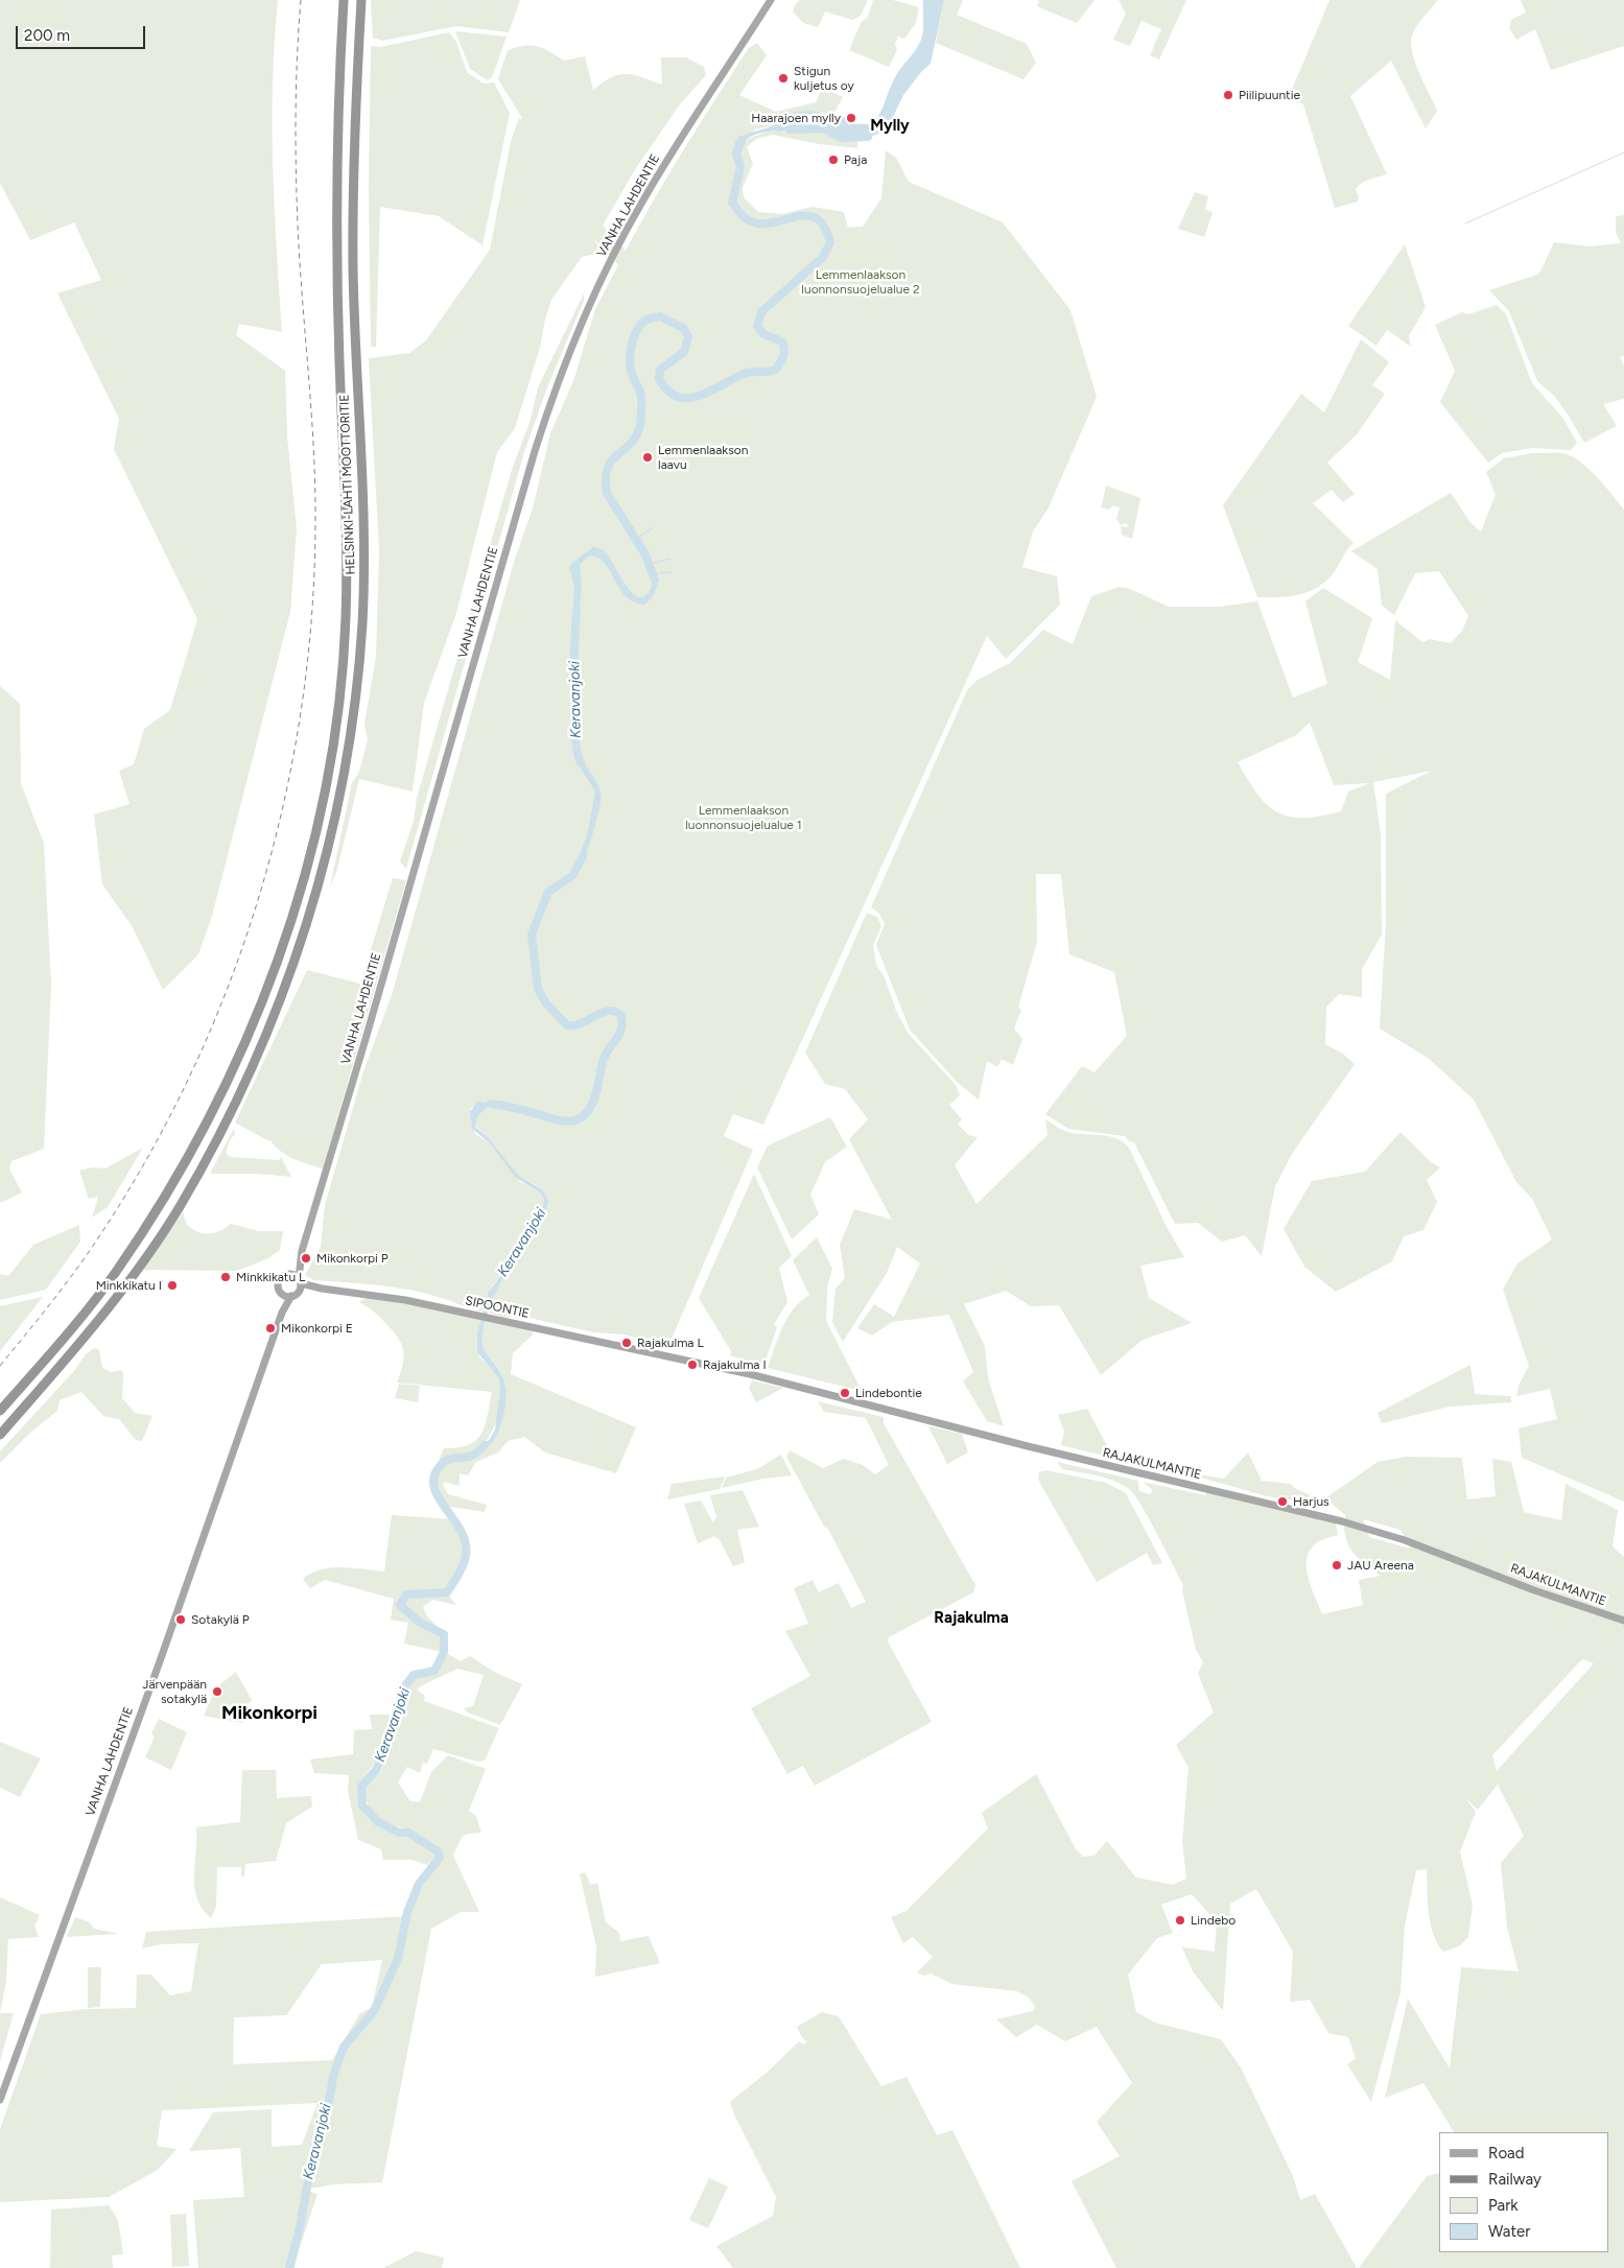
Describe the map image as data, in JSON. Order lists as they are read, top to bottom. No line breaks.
{"streets":{"highway":["HELSINKI-LAHTI MOOTTORITIE"],"main road":["VANHA LAHDENTIE","SIPOONTIE","RAJAKULMANTIE"]},"crossings":[["VANHA LAHDENTIE","SIPOONTIE"],["SIPOONTIE","RAJAKULMANTIE"]],"districts":["Mylly","Rajakulma","Mikonkorpi"],"water":["Keravanjoki"],"parks":["Lemmenlaakson luonnonsuojelualue 2","Lemmenlaakson luonnonsuojelualue 1"],"places":["Stigun kuljetus oy","Piilipuuntie","Haarajoen mylly","Paja","Lemmenlaakson laavu","Mikonkorpi P","Minkkikatu L","Minkkikatu I","Mikonkorpi E","Rajakulma L","Rajakulma I","Lindebontie","Harjus","JAU Areena","Sotakylä P","Järvenpään sotakylä","Lindebo"],"legend":["Road","Railway","Park","Water"],"scale_bar":"200 m"}
